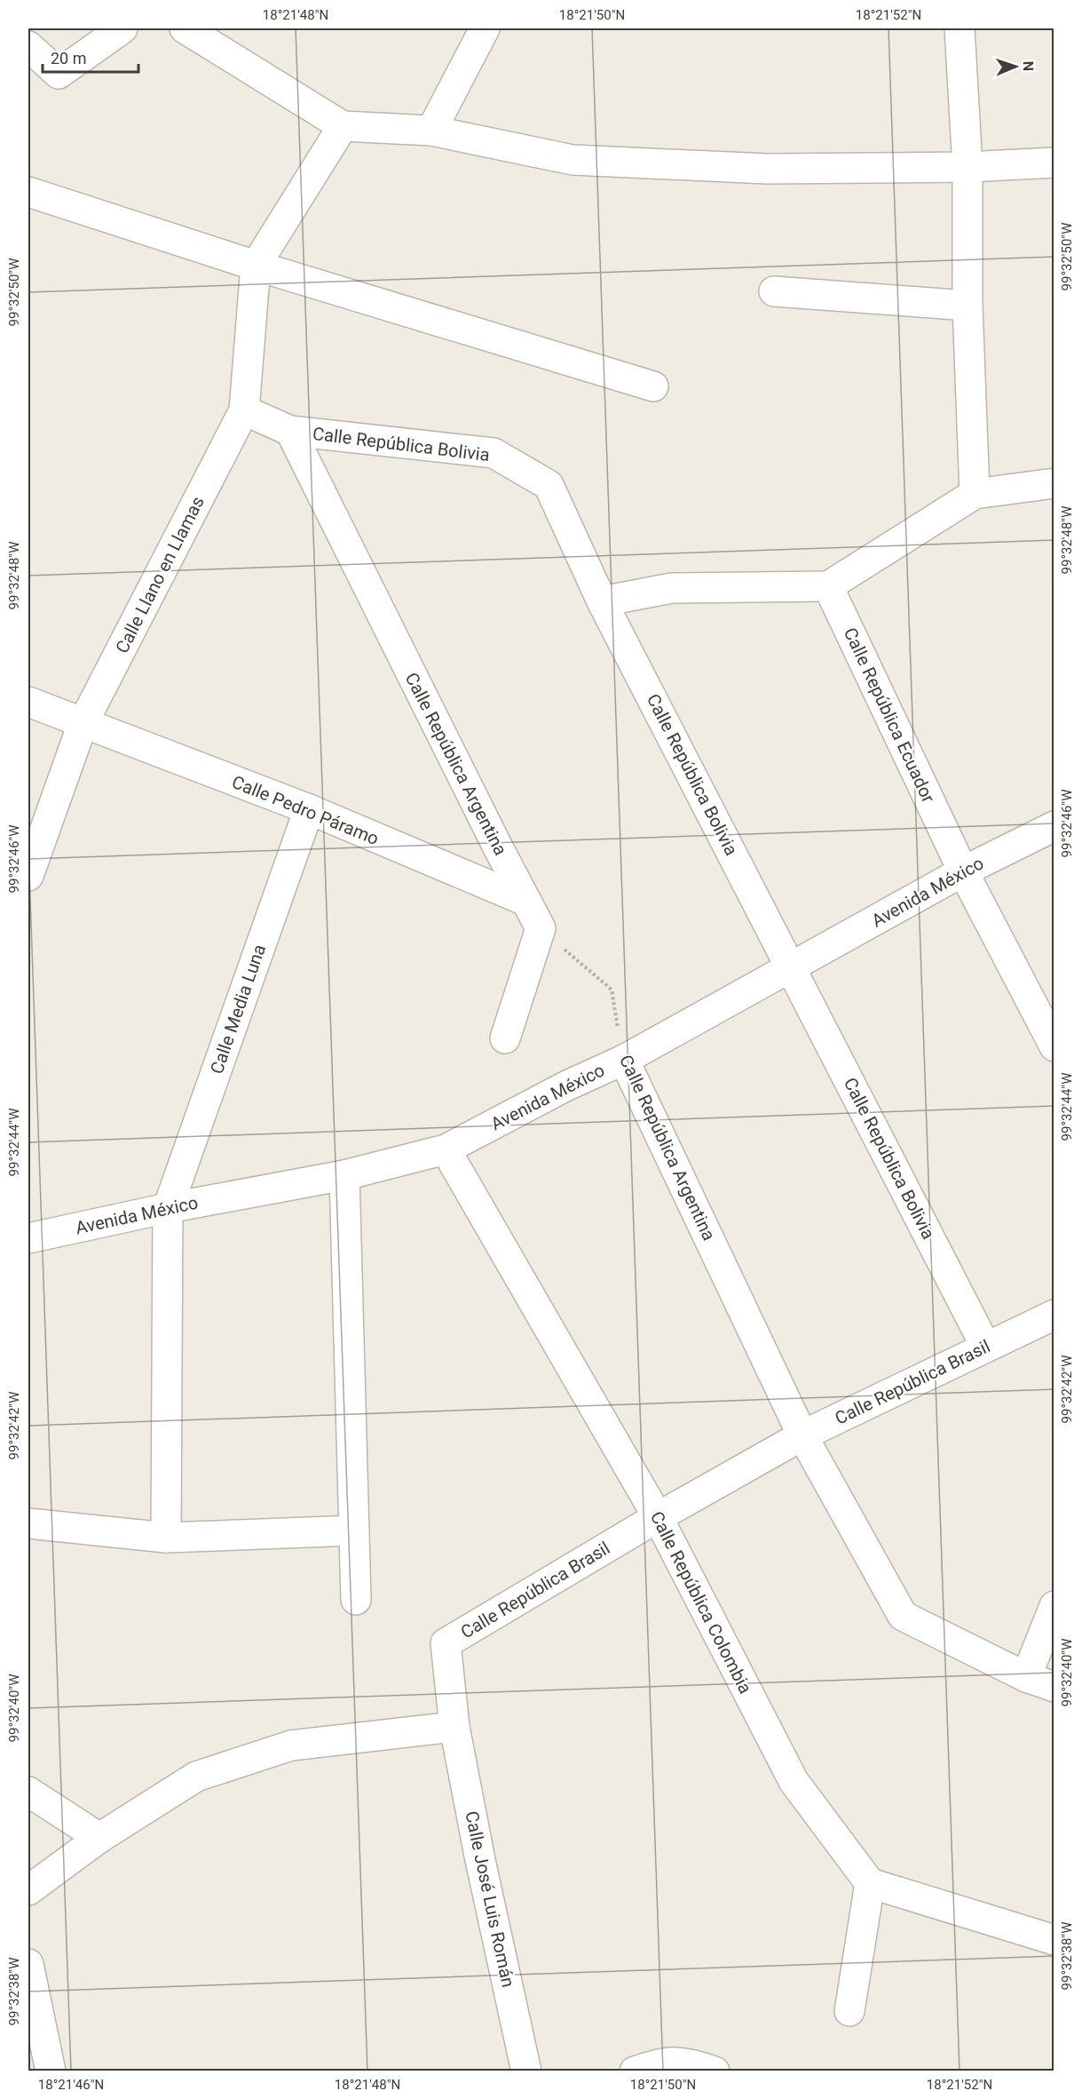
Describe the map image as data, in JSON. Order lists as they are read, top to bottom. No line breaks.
{"streets":{"street":["Calle República Bolivia","Calle Llano en Llamas","Calle República Ecuador","Calle República Argentina","Calle Pedro Páramo","Avenida México","Calle Media Luna","Calle República Brasil","Calle República Colombia","Calle José Luis Román"]},"crossings":[["Calle República Bolivia","Calle Llano en Llamas"],["Calle República Bolivia","Calle República Argentina"],["Calle República Bolivia","Avenida México"],["Calle República Bolivia","Calle República Brasil"],["Calle Llano en Llamas","Calle Pedro Páramo"],["Calle República Ecuador","Avenida México"],["Calle República Argentina","Calle Pedro Páramo"],["Calle República Argentina","Avenida México"],["Calle República Argentina","Calle República Brasil"],["Calle Pedro Páramo","Calle Media Luna"],["Avenida México","Calle Media Luna"],["Avenida México","Calle República Colombia"],["Calle República Brasil","Calle República Colombia"],["Calle República Brasil","Calle José Luis Román"]],"scale_bar":"20 m","north":"right","coordinates":["18°21'48\"N","18°21'50\"N","18°21'52\"N","99°32'50\"W","99°32'48\"W","99°32'46\"W","99°32'44\"W","99°32'42\"W","99°32'40\"W","99°32'38\"W","18°21'46\"N"]}
